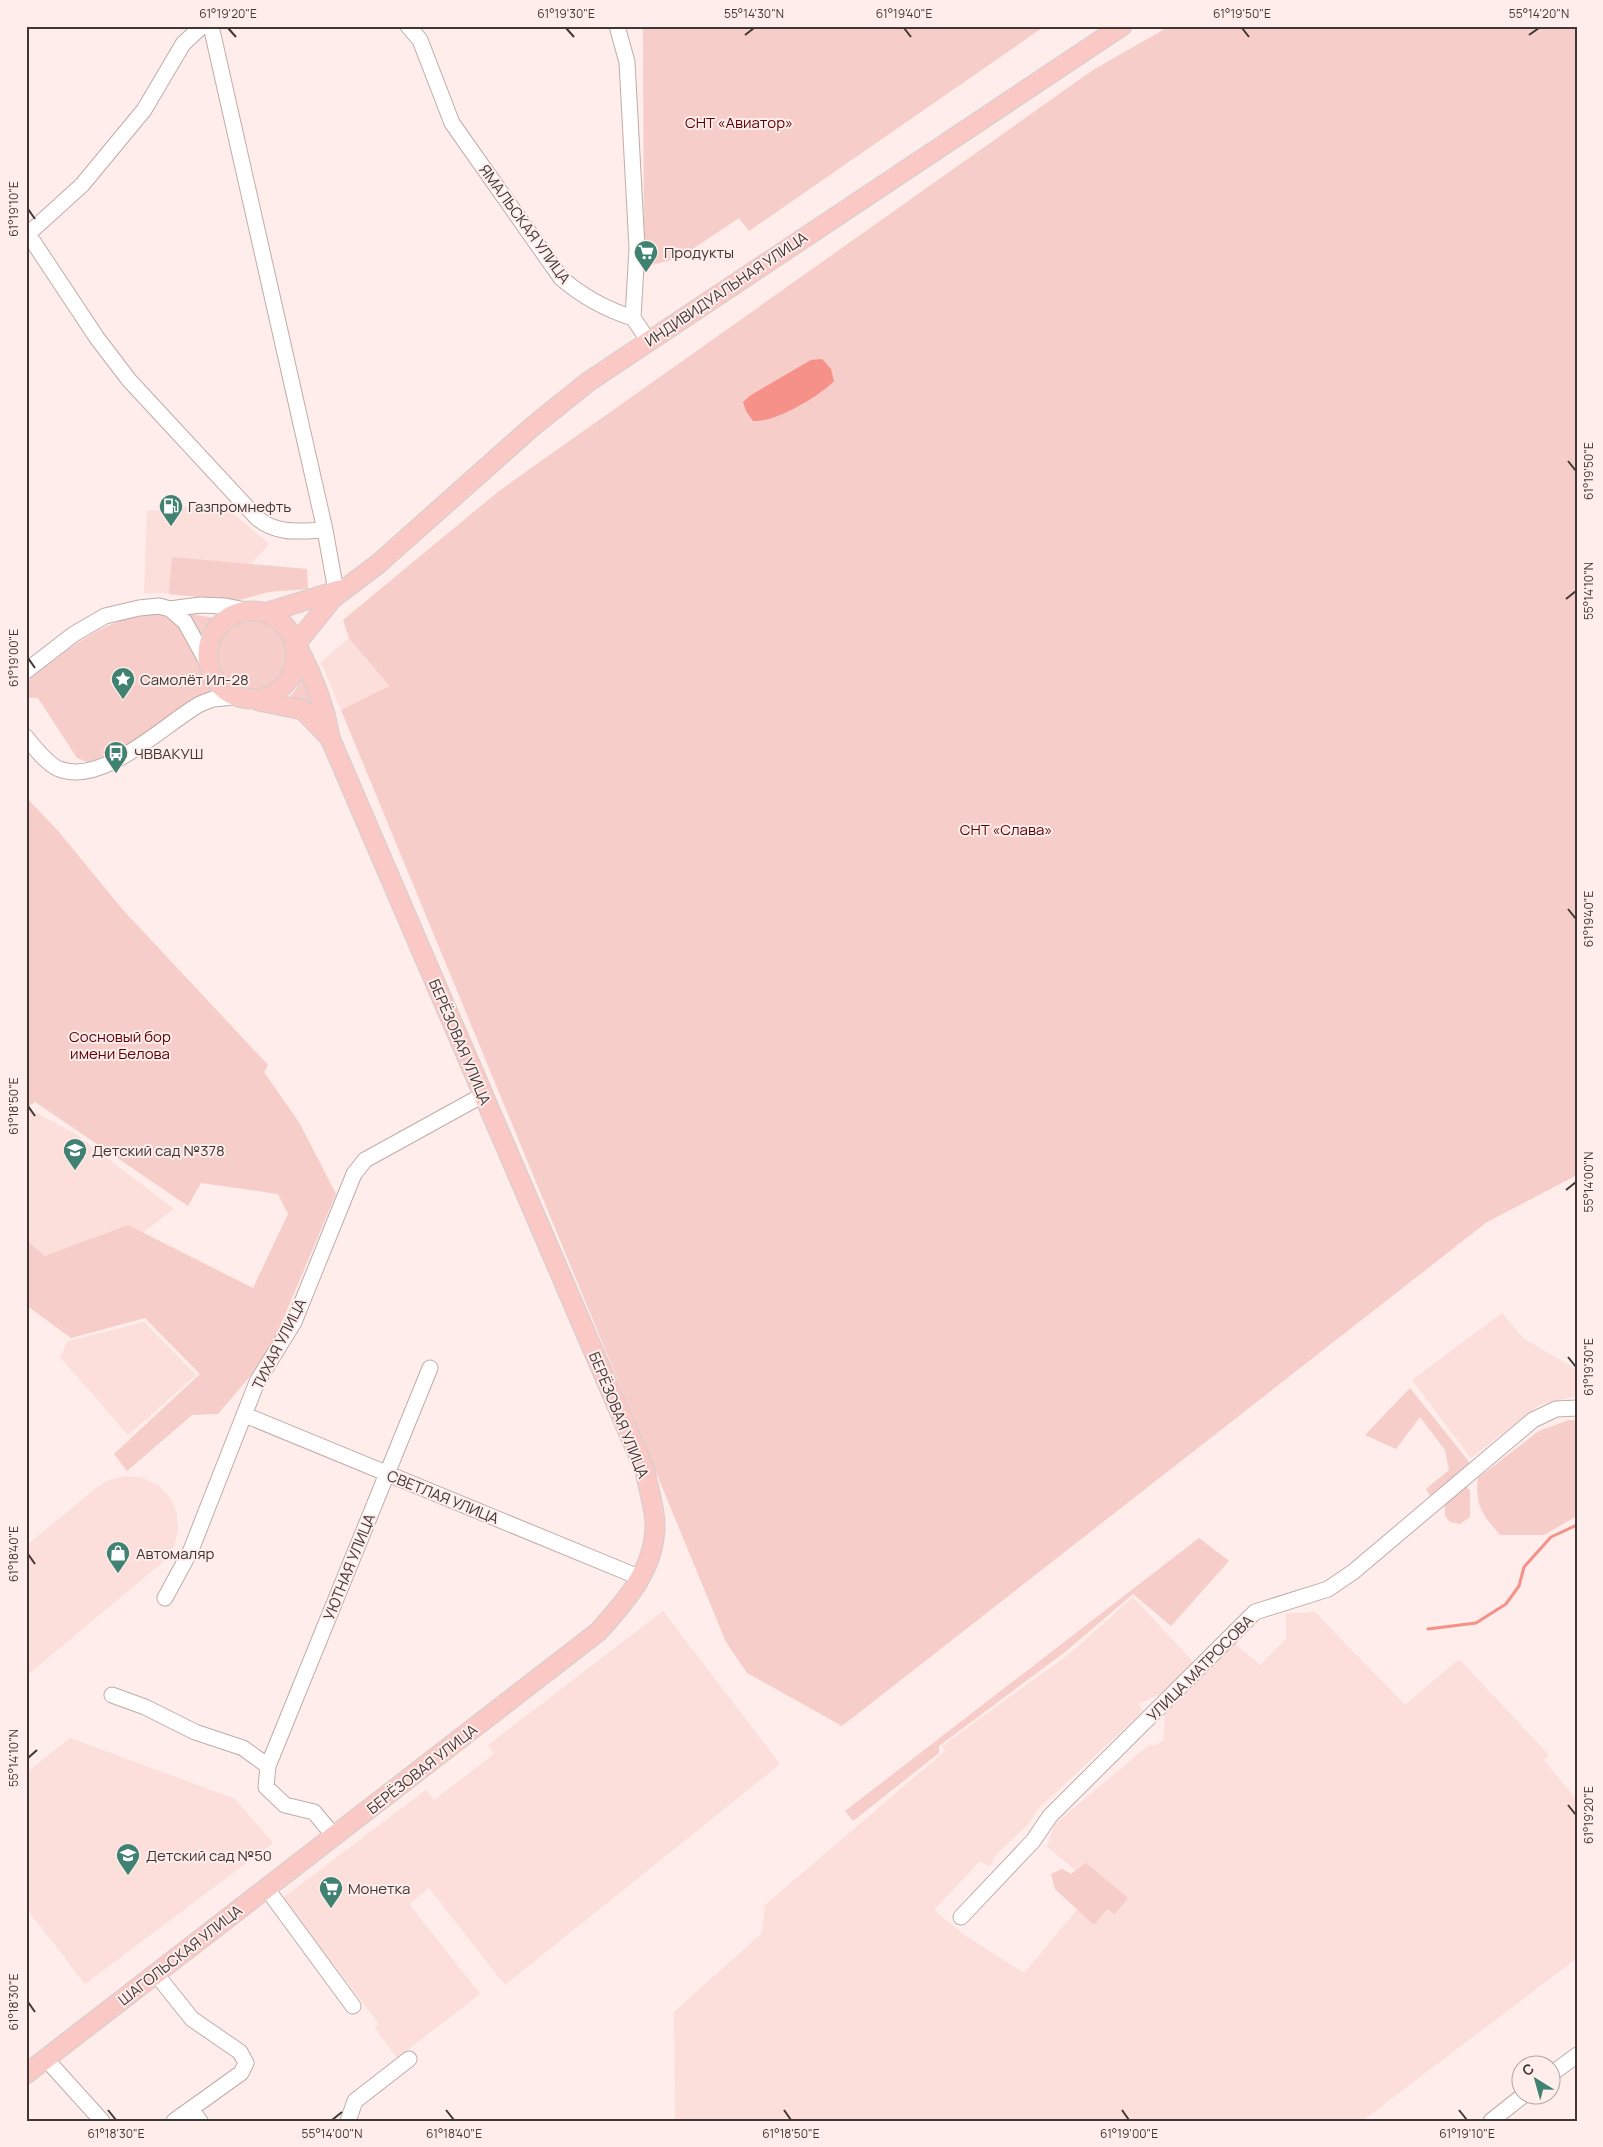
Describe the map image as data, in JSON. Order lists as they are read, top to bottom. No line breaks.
{"streets":{"main road":["ИНДИВИДУАЛЬНАЯ УЛИЦА","БЕРЁЗОВАЯ УЛИЦА","ШАГОЛЬСКАЯ УЛИЦА"],"street":["ЯМАЛЬСКАЯ УЛИЦА","ТИХАЯ УЛИЦА","СВЕТЛАЯ УЛИЦА","УЮТНАЯ УЛИЦА","УЛИЦА МАТРОСОВА"]},"crossings":[["ИНДИВИДУАЛЬНАЯ УЛИЦА","БЕРЁЗОВАЯ УЛИЦА"],["БЕРЁЗОВАЯ УЛИЦА","ТИХАЯ УЛИЦА"],["БЕРЁЗОВАЯ УЛИЦА","СВЕТЛАЯ УЛИЦА"],["БЕРЁЗОВАЯ УЛИЦА","ШАГОЛЬСКАЯ УЛИЦА"],["ТИХАЯ УЛИЦА","СВЕТЛАЯ УЛИЦА"],["СВЕТЛАЯ УЛИЦА","УЮТНАЯ УЛИЦА"]],"parks":["СНТ «Авиатор»","СНТ «Слава»","Сосновый бор имени Белова"],"places":{"supermarket":["Продукты","Монетка"],"fuel station":["Газпромнефть"],"place":["Самолёт Ил-28"],"bus stop":["ЧВВАКУШ"],"school or university":["Детский сад №378","Детский сад №50"],"shop":["Автомаляр"]},"north":"top left","coordinates":["61°19'20\"E","61°19'30\"E","55°14'30\"N","61°19'40\"E","61°19'50\"E","55°14'20\"N","61°19'10\"E","55°14'10\"N","61°19'00\"E","61°18'50\"E","55°14'00\"N","61°18'40\"E","61°18'30\"E"]}
